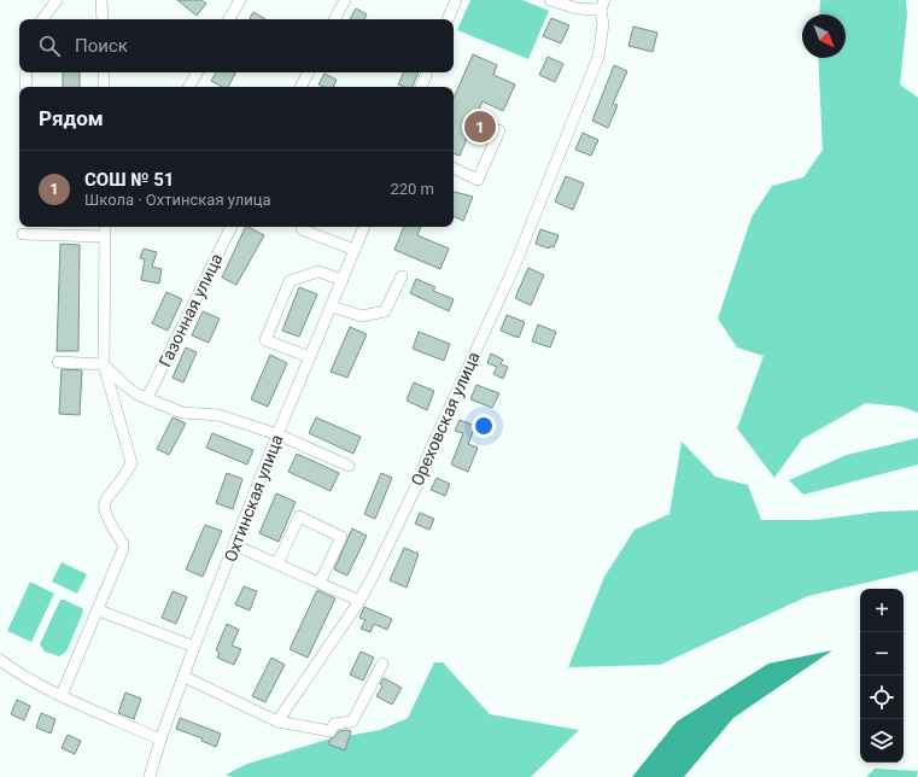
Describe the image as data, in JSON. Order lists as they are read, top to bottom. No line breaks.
{"streets":{"street":["Газонная улица","Ореховская улица","Охтинская улица"]},"north":"bottom right","page":{"search":"Поиск","heading":"Рядом","pins":"1","list":[{"mark":"1","name":"СОШ № 51","note":"Школа · Охтинская улица","value":"220 m"}],"map_buttons":["+","−"]}}
